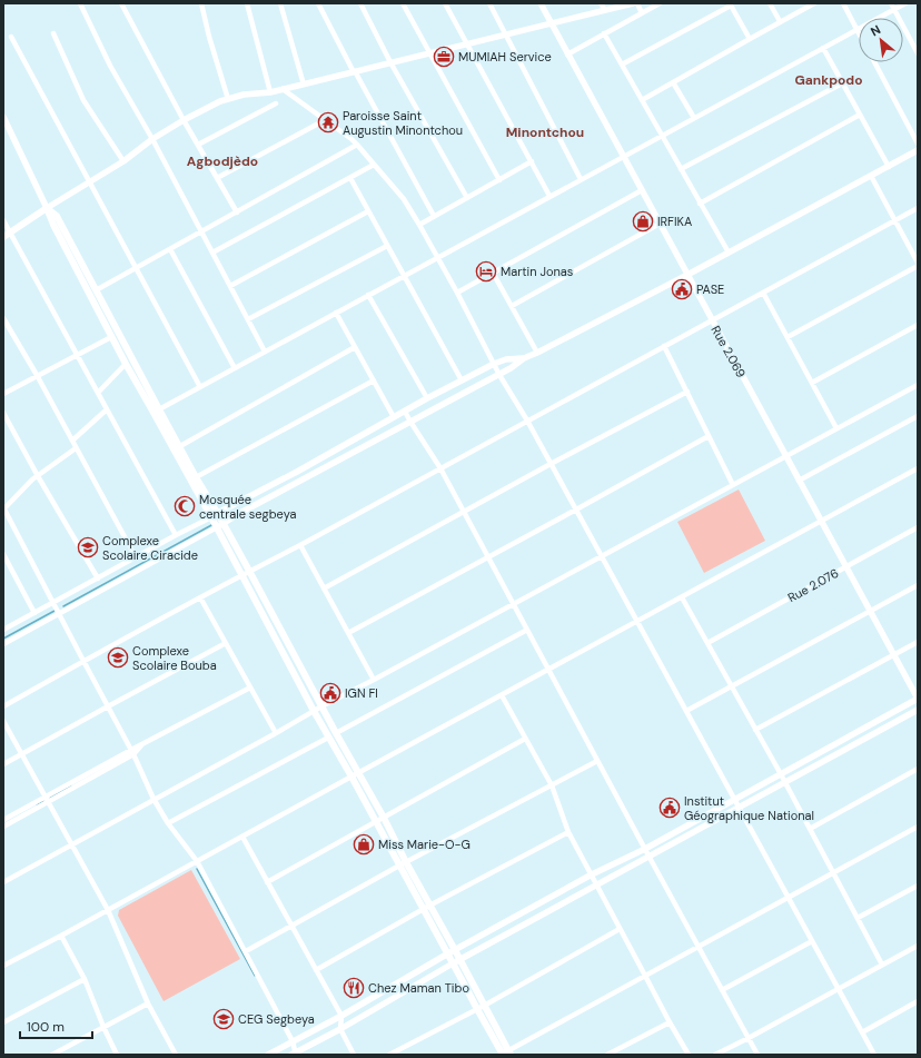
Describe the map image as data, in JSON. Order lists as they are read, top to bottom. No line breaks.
{"streets":{"street":["Rue 2.069","Rue 2.076"]},"crossings":[["Rue 2.069","Rue 2.076"]],"districts":["Gankpodo","Minontchou","Agbodjèdo"],"places":{"office":["MUMIAH Service"],"temple":["Paroisse Saint Augustin Minontchou"],"shop":["IRFIKA","Miss Marie-O-G"],"hotel":["Martin Jonas"],"public building":["PASE","IGN FI","Institut Géographique National"],"mosque":["Mosquée centrale segbeya"],"school or university":["Complexe Scolaire Ciracide","Complexe Scolaire Bouba","CEG Segbeya"],"restaurant":["Chez Maman Tibo"]},"scale_bar":"100 m","north":"top left"}
